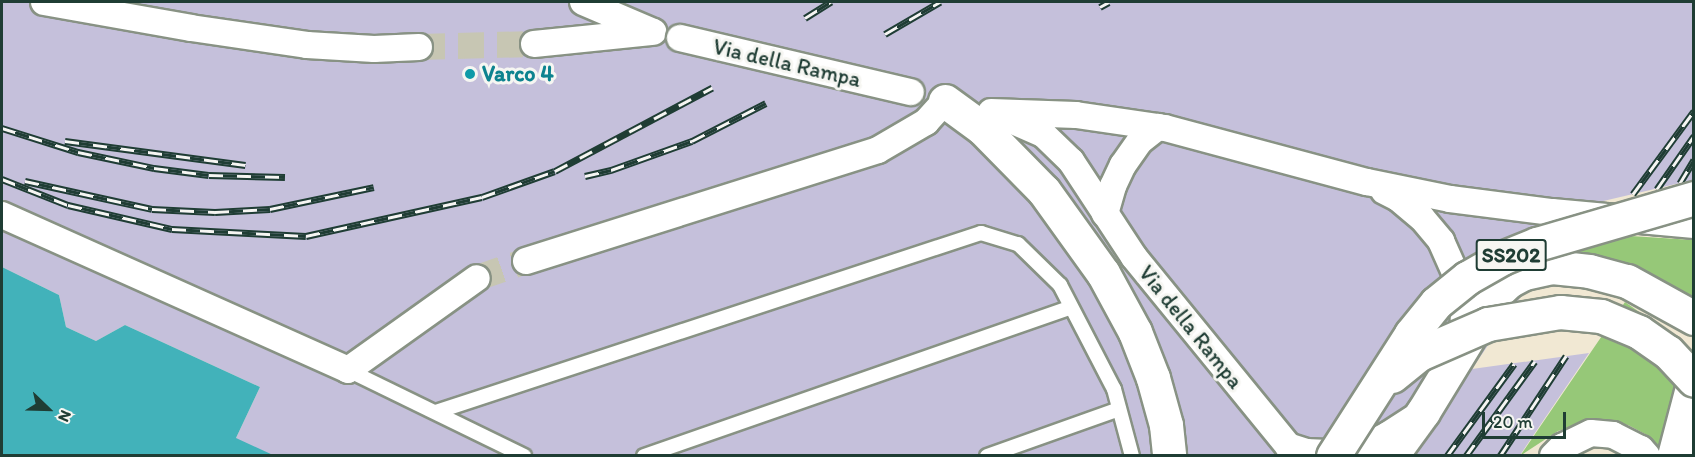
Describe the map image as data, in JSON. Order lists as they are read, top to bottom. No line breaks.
{"streets":{"main road":["SS202"],"street":["Via della Rampa"]},"crossings":[["Via della Rampa","SS202"]],"places":["Varco 4"],"scale_bar":"20 m","north":"bottom right"}
